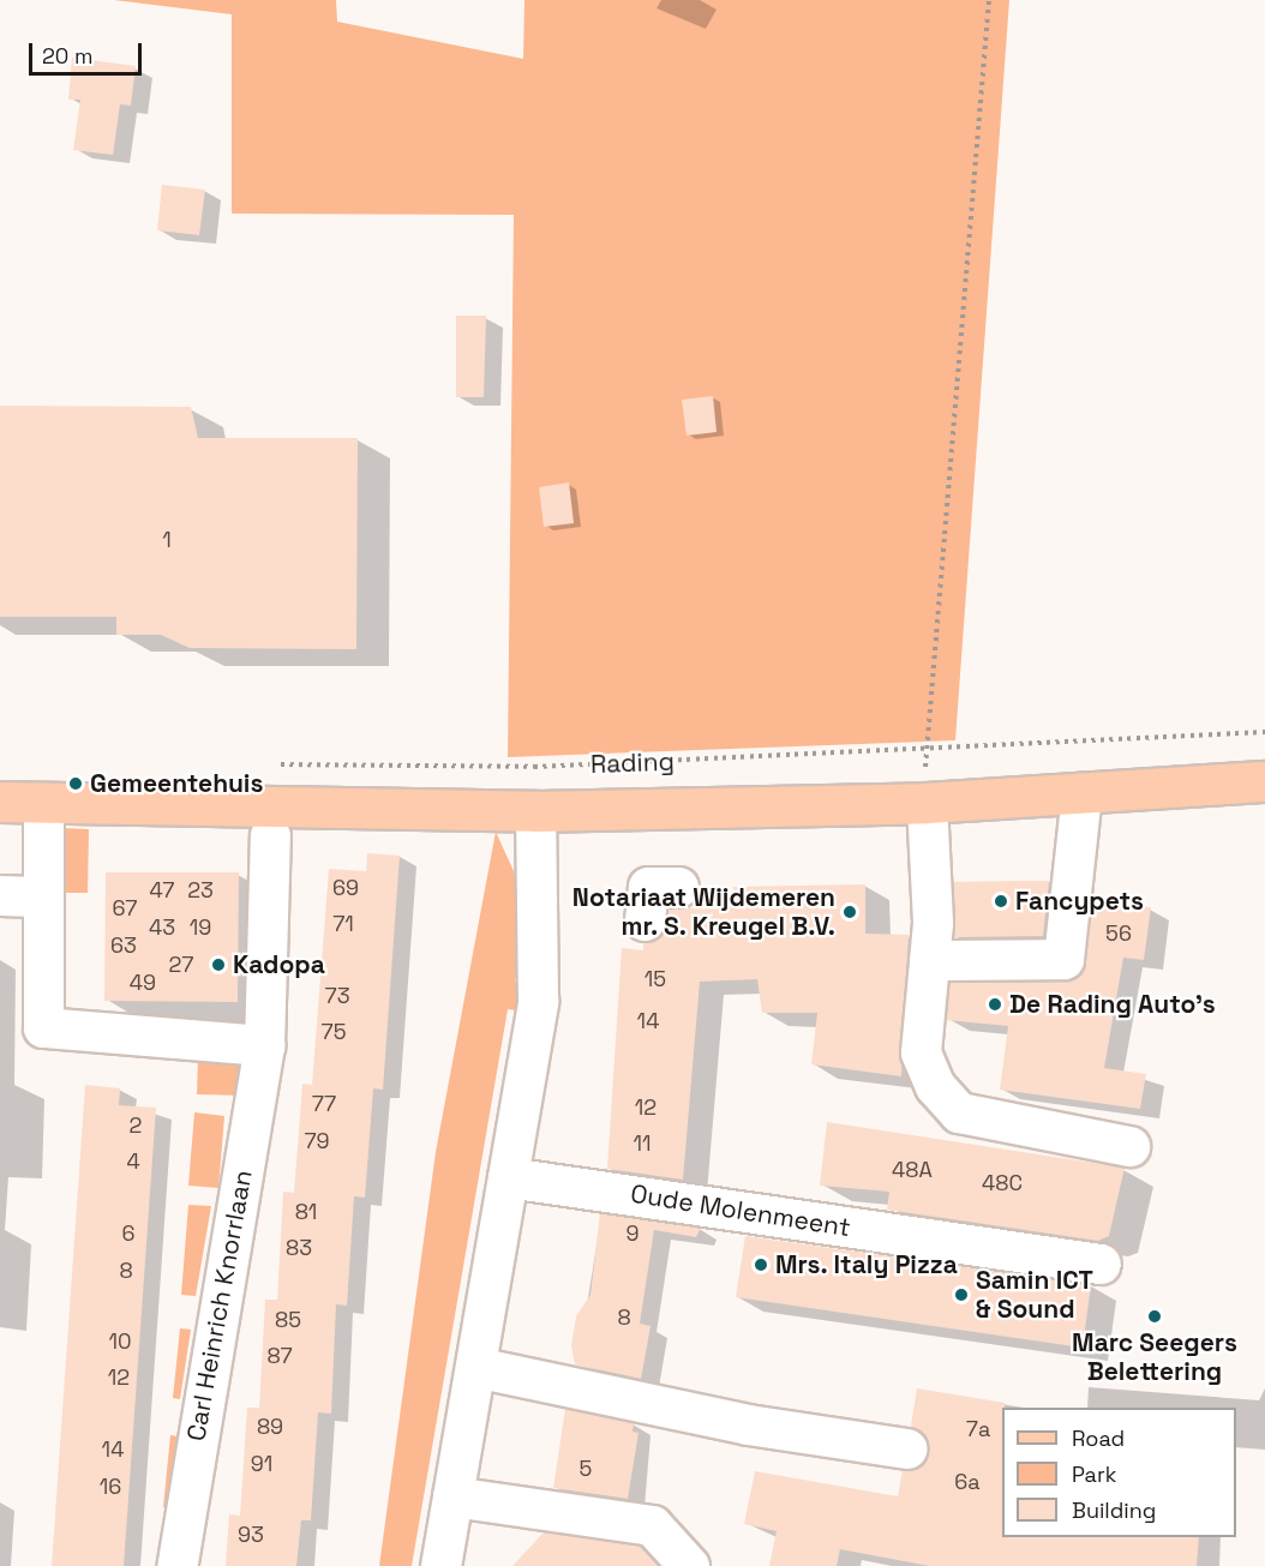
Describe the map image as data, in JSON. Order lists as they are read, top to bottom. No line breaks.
{"streets":{"main road":["Rading"],"street":["Oude Molenmeent","Carl Heinrich Knorrlaan"]},"places":["Gemeentehuis","Fancypets","Notariaat Wijdemeren mr. S. Kreugel B.V.","Kadopa","De Rading Auto's","Mrs. Italy Pizza","Samin ICT & Sound","Marc Seegers Belettering"],"house_numbers":["1","69","47","23","67","71","43","19","56","63","27","15","49","73","14","75","77","12","2","79","11","4","48A","48C","81","6","9","83","8","8","85","10","87","12","89","7a","14","91","5","6a","16","93"],"legend":["Road","Park","Building"],"scale_bar":"20 m"}
